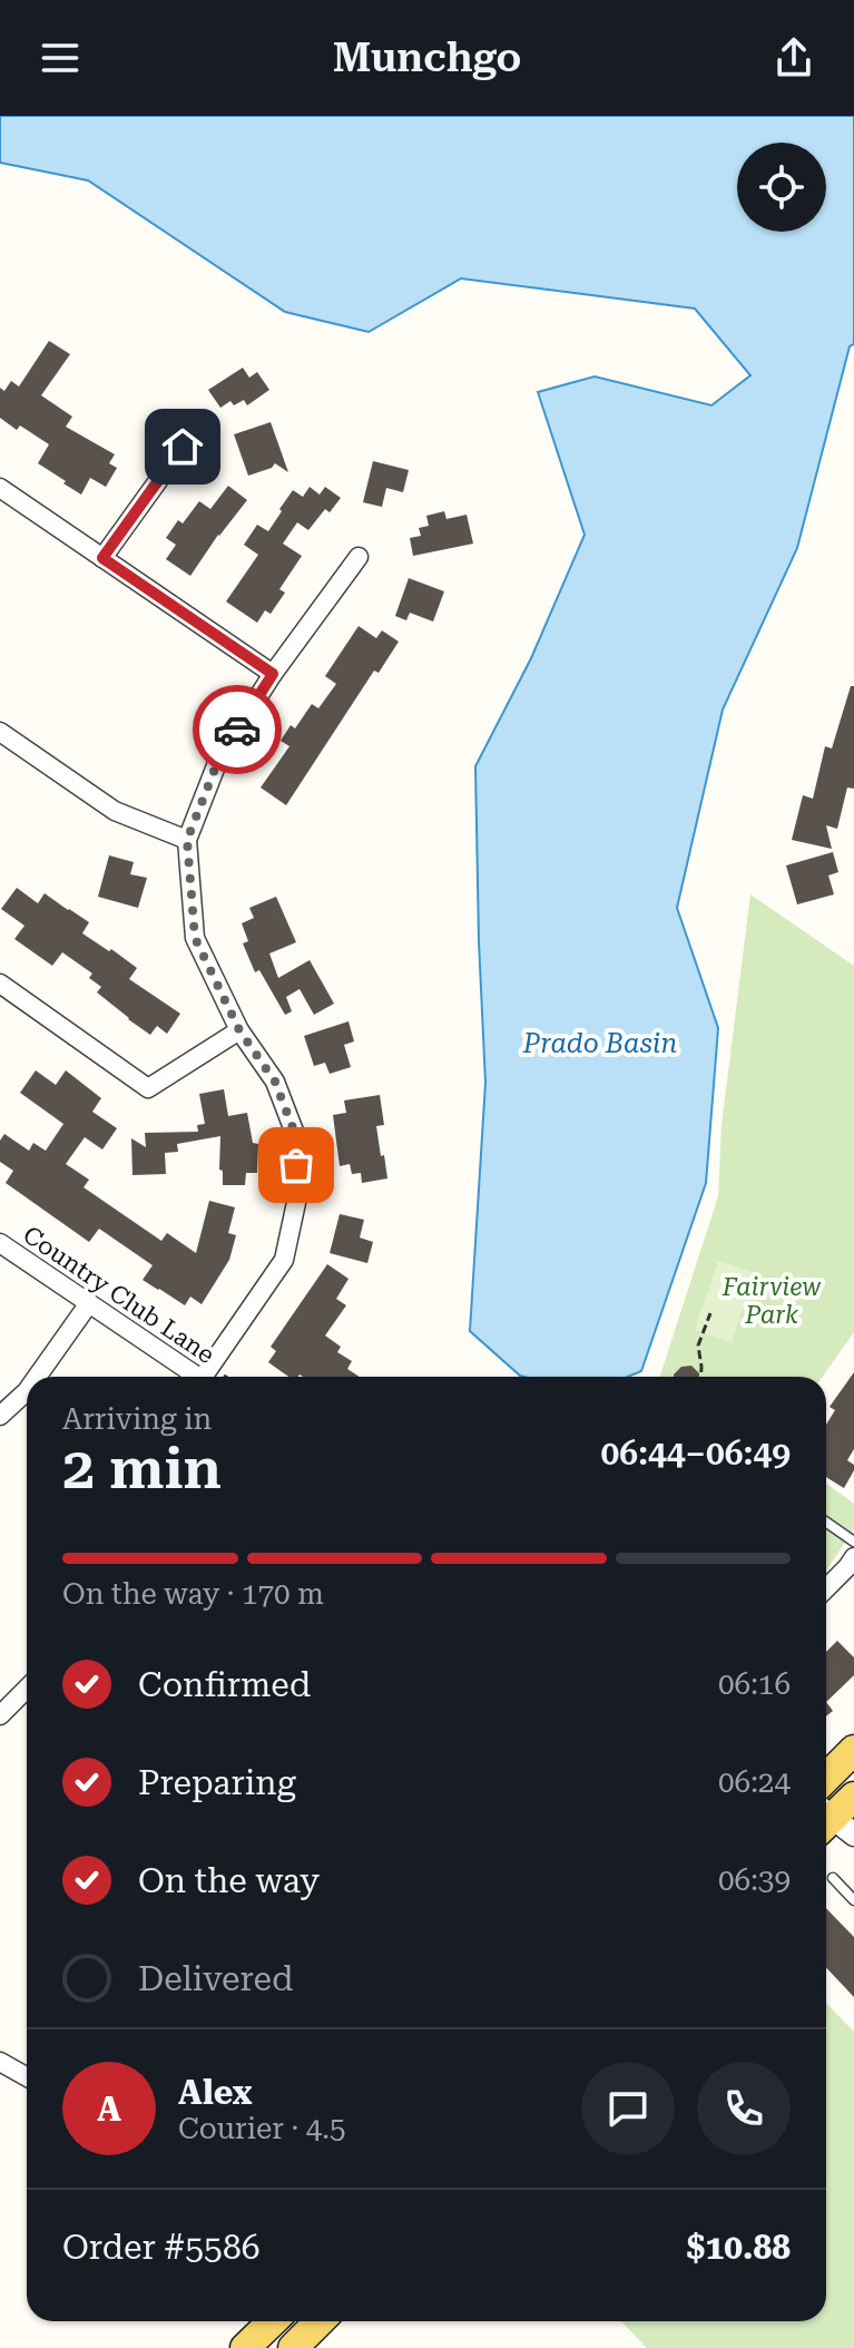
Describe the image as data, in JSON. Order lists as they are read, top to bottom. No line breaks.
{"streets":{"street":["Country Club Lane"]},"water":["Prado Basin"],"parks":["Fairview Park"],"page":{"header":"Munchgo","heading":["2 min","Arriving in","06:44–06:49"],"panel":["Alex","Courier · 4.5","Order #5586","$10.88"],"bar":"On the way · 170 m","list":[["Confirmed","06:16"],["Preparing","06:24"],["On the way","06:39"],"Delivered"],"round":"A"}}
